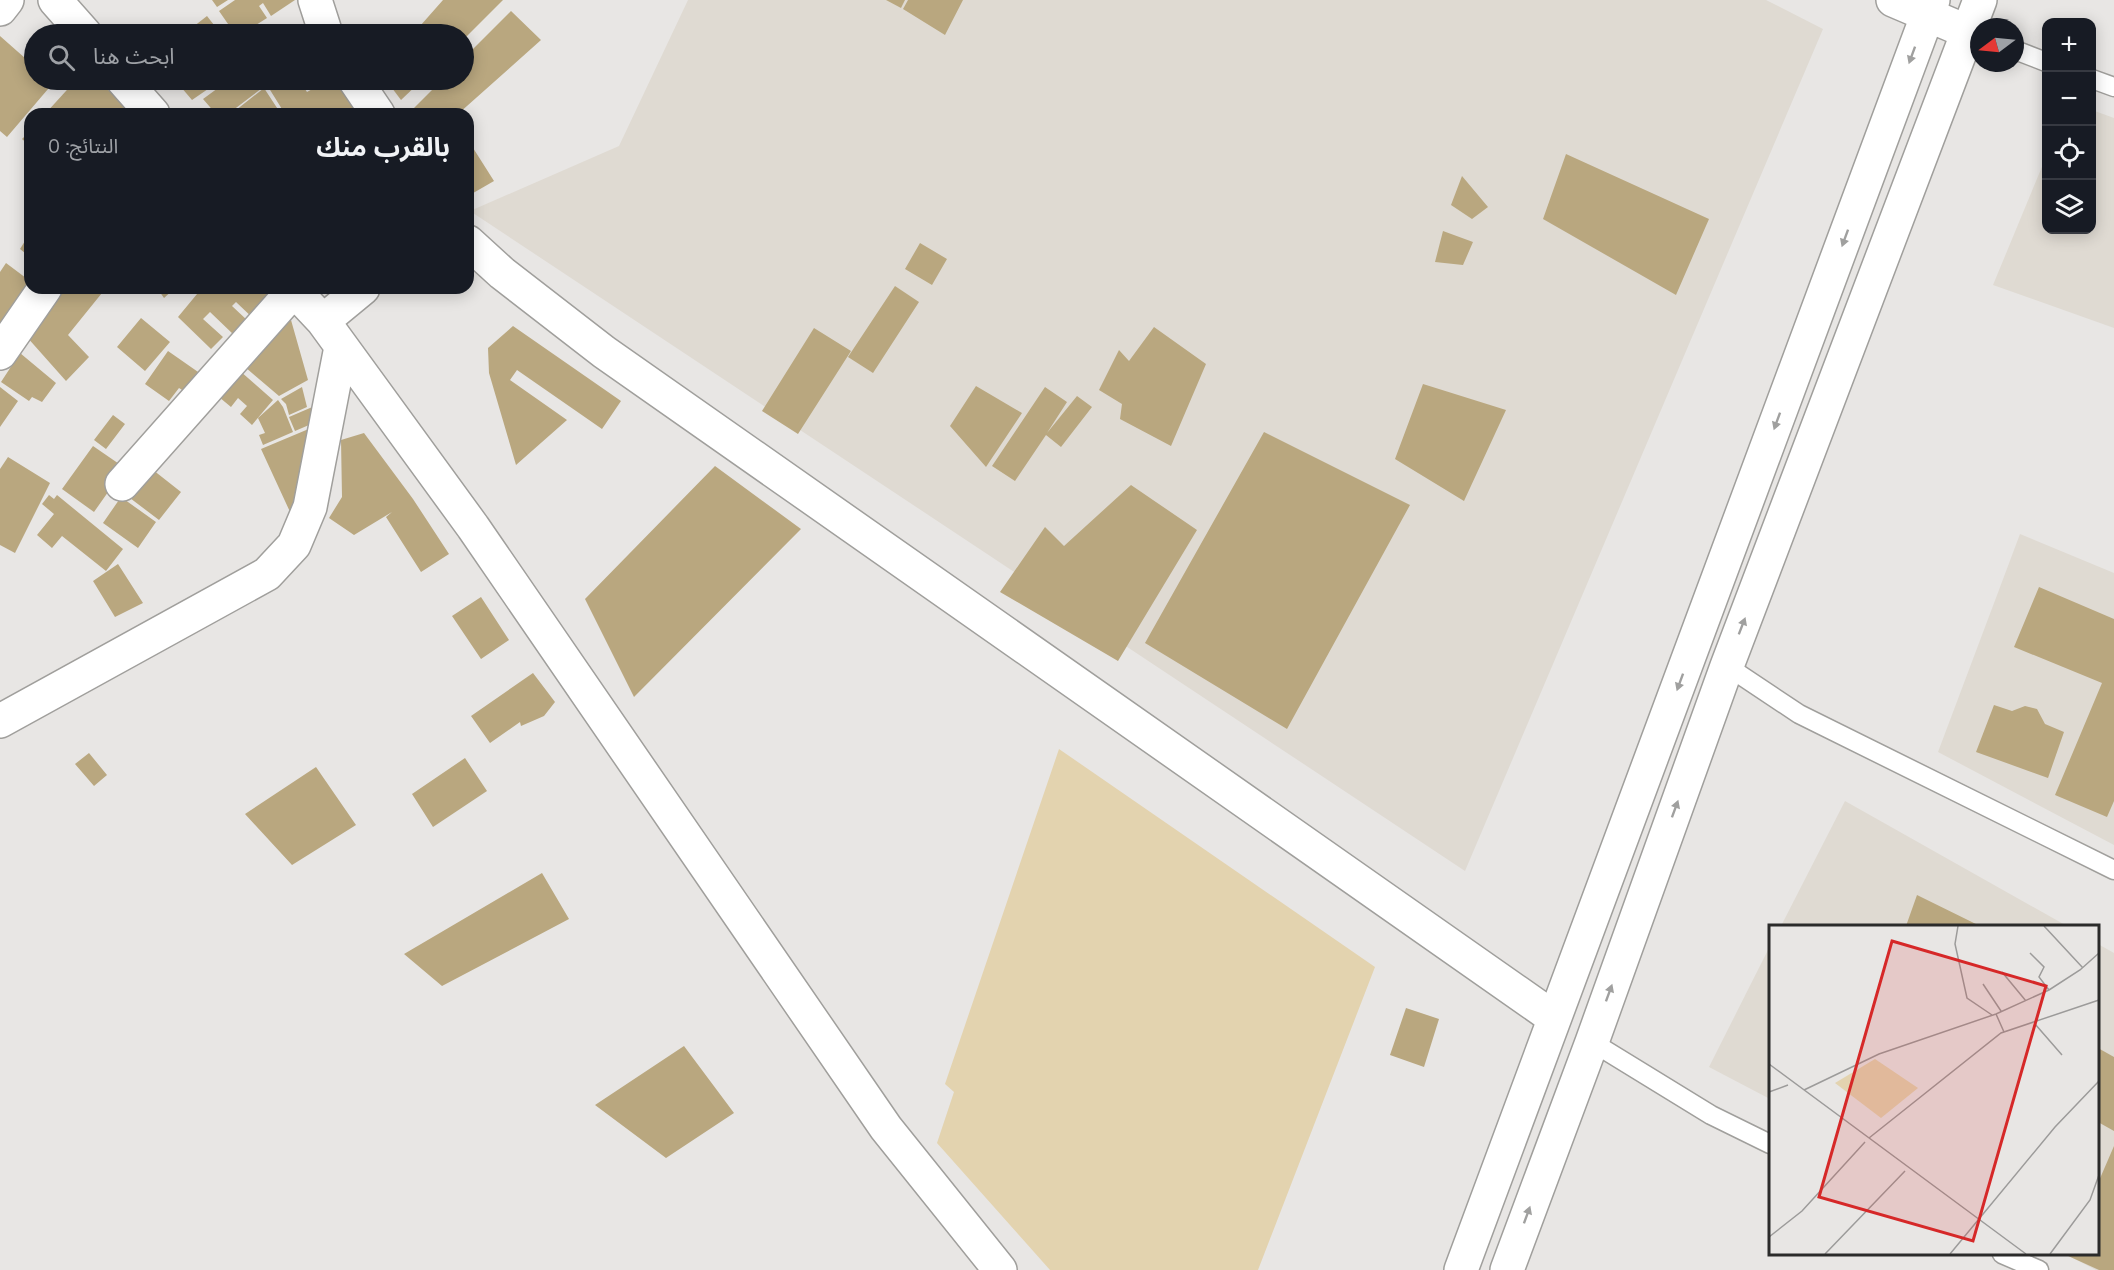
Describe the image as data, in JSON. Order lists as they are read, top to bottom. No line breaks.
{"north":"left","page":{"map_buttons":["+","−"],"search":"ابحث هنا","heading":["بالقرب منك","النتائج: 0"]}}
